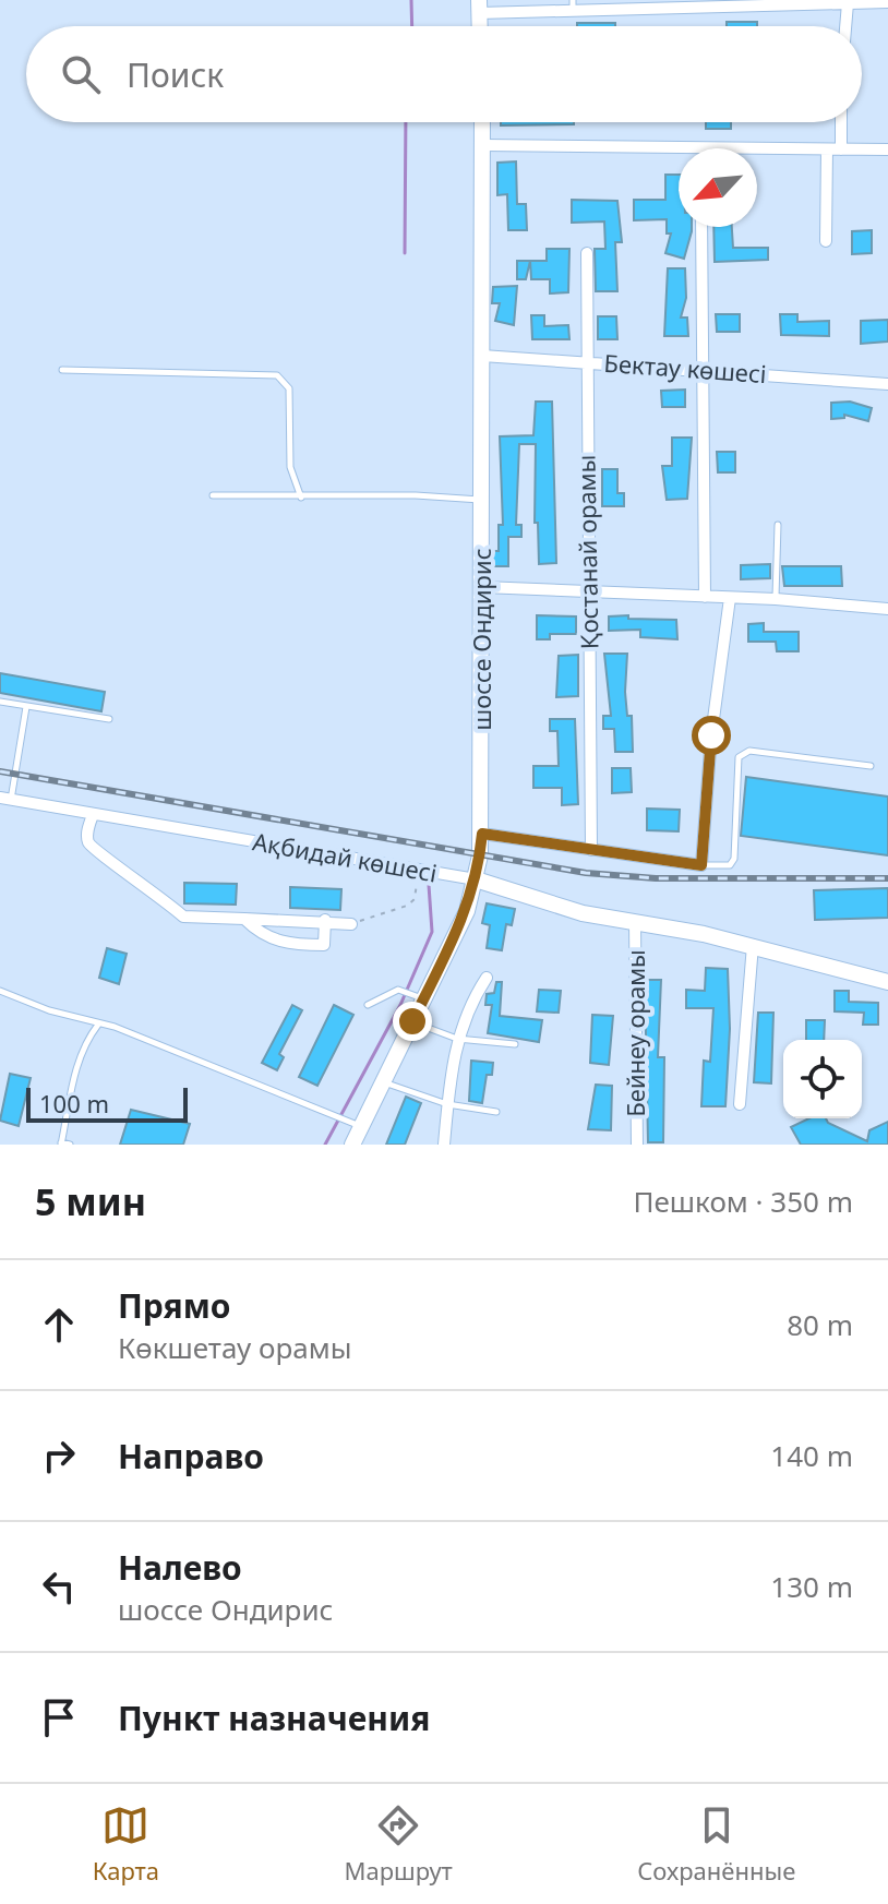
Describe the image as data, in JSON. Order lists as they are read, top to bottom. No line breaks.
{"streets":{"main road":["шоссе Ондирис","Ақбидай көшесі"],"street":["Бектау көшесі","Қостанай орамы","Бейнеу орамы"]},"crossings":[["Бектау көшесі","Қостанай орамы"],["Бектау көшесі","шоссе Ондирис"],["шоссе Ондирис","Ақбидай көшесі"],["Ақбидай көшесі","Бейнеу орамы"]],"scale_bar":"100 m","north":"bottom left","page":{"search":"Поиск","scale":"100 m","heading":["5 мин","Пешком · 350 m"],"list":[["Прямо","Көкшетау орамы","80 m"],["Направо","140 m"],["Налево","шоссе Ондирис","130 m"],"Пункт назначения"],"nav":["Карта","Маршрут","Сохранённые"]}}
